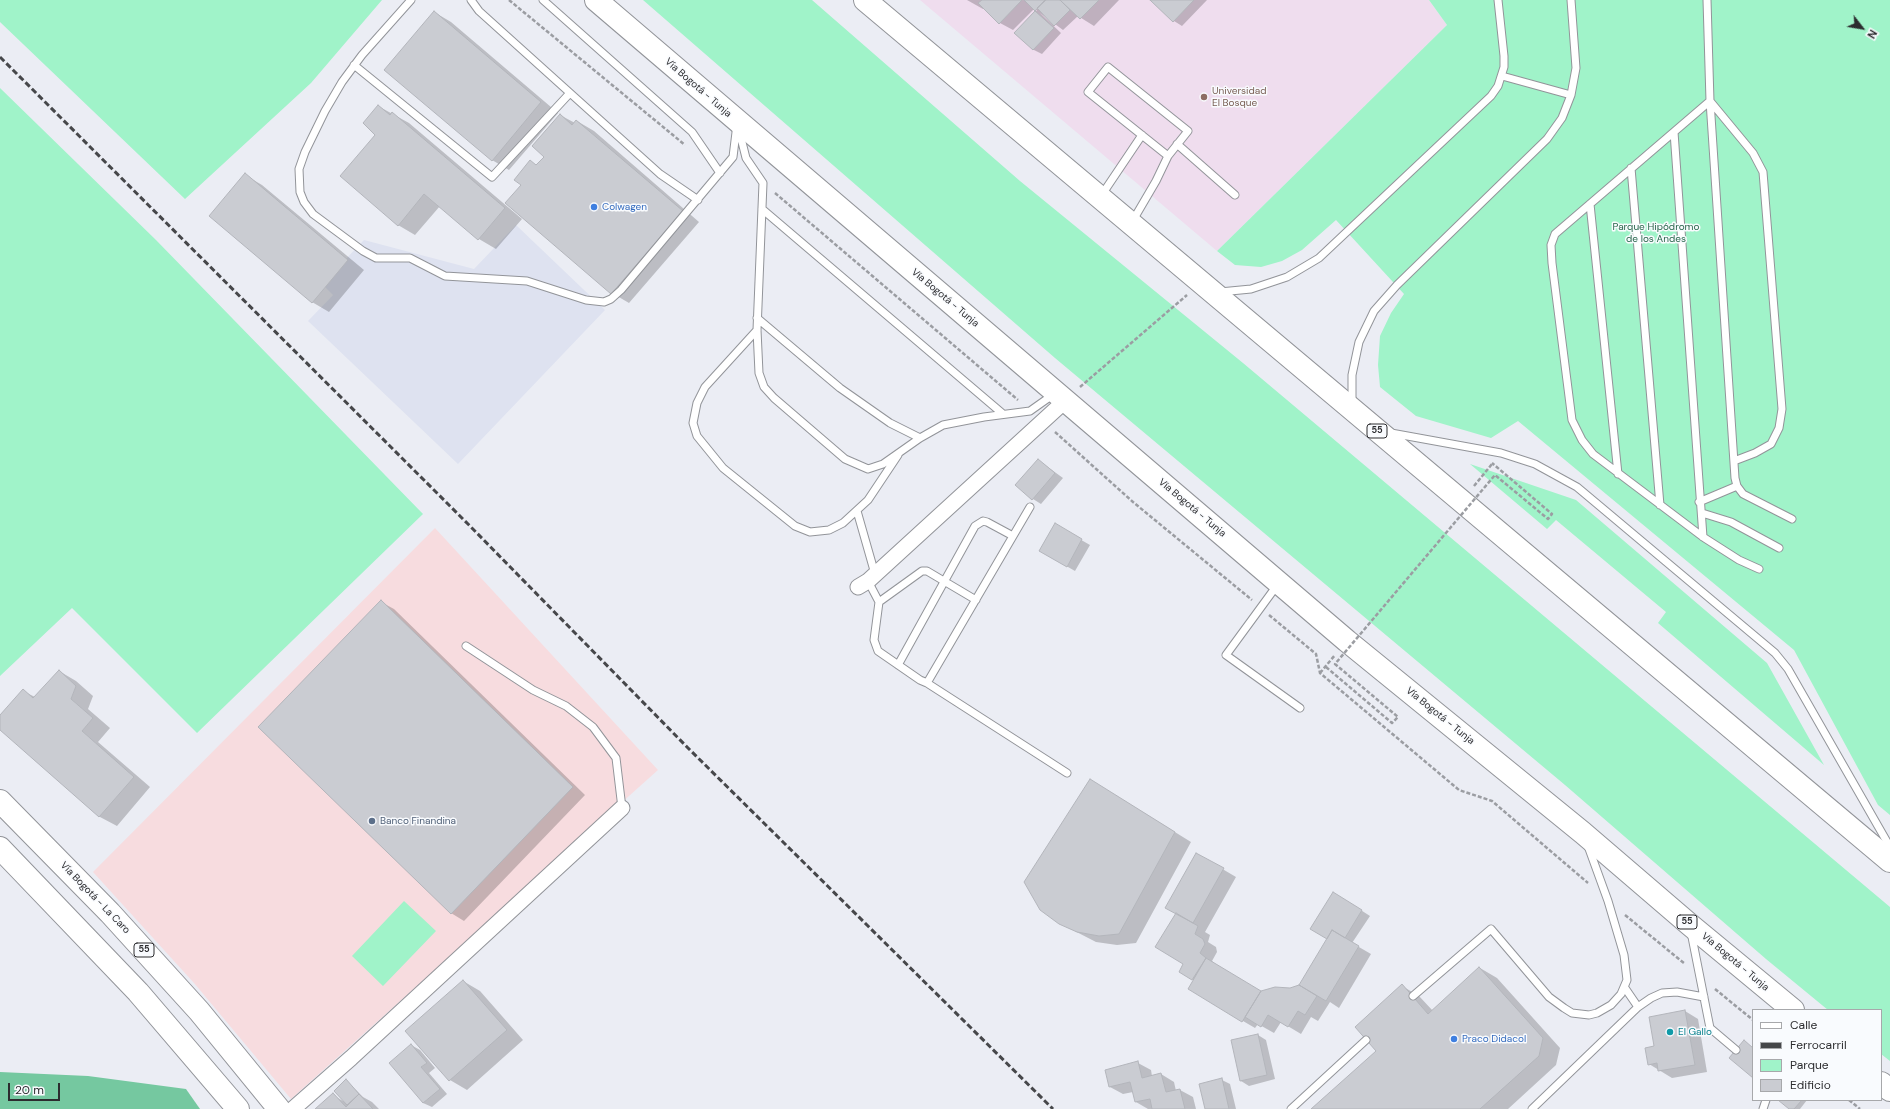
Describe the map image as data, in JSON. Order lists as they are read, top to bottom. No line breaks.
{"streets":{"main road":["Vía Bogotá - Tunja","55","Vía Bogotá - La Caro"]},"parks":["Parque Hipódromo de los Andes"],"places":["Universidad El Bosque","Colwagen","Banco Finandina","El Gallo","Praco Didacol"],"legend":["Calle","Ferrocarril","Parque","Edificio"],"scale_bar":"20 m","north":"bottom right"}
